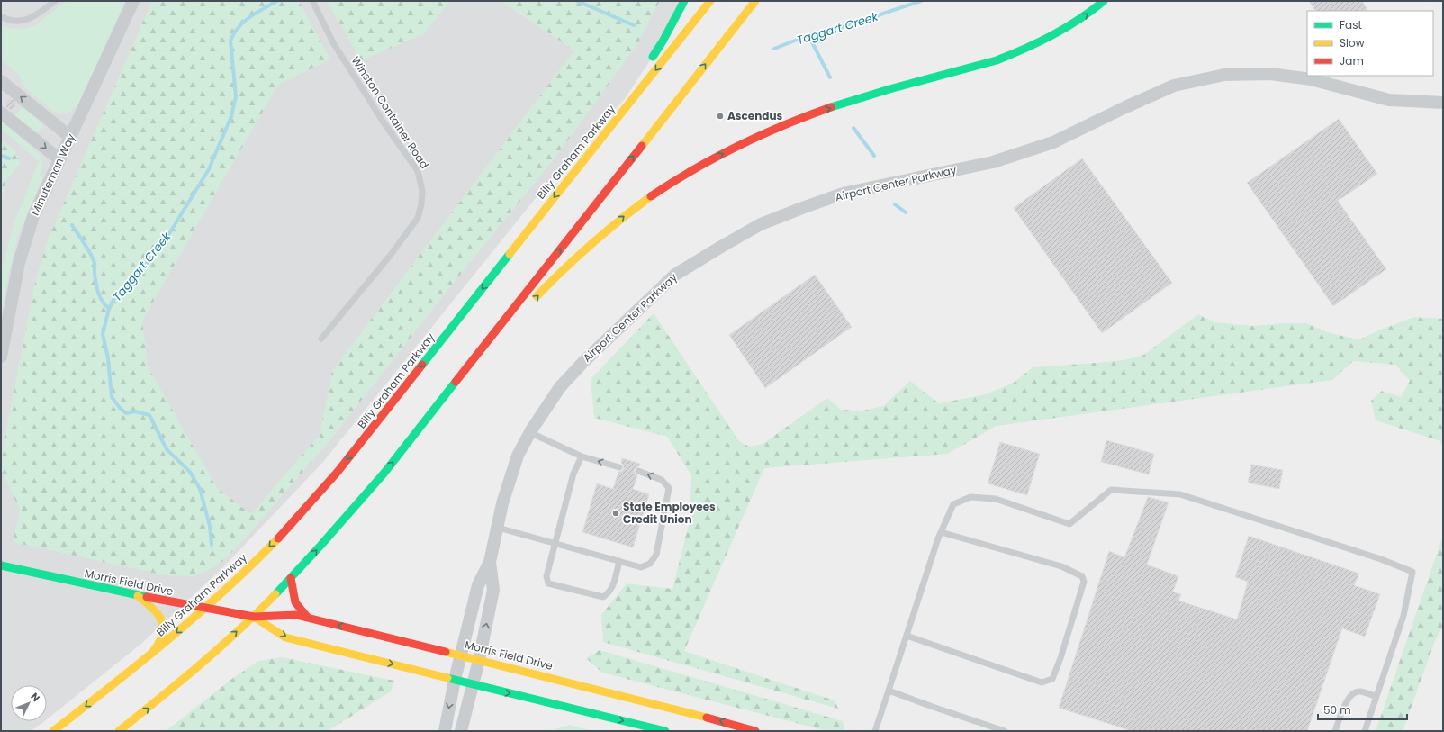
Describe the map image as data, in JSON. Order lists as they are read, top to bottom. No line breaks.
{"streets":{"main road":["Billy Graham Parkway","Morris Field Drive"],"street":["Minuteman Way","Airport Center Parkway"],"lane":["Winston Container Road"]},"crossings":[["Billy Graham Parkway","Morris Field Drive"],["Airport Center Parkway","Morris Field Drive"]],"water":["Taggart Creek"],"places":["Ascendus","State Employees Credit Union"],"legend":["Fast","Slow","Jam"],"scale_bar":"50 m","north":"top right"}
